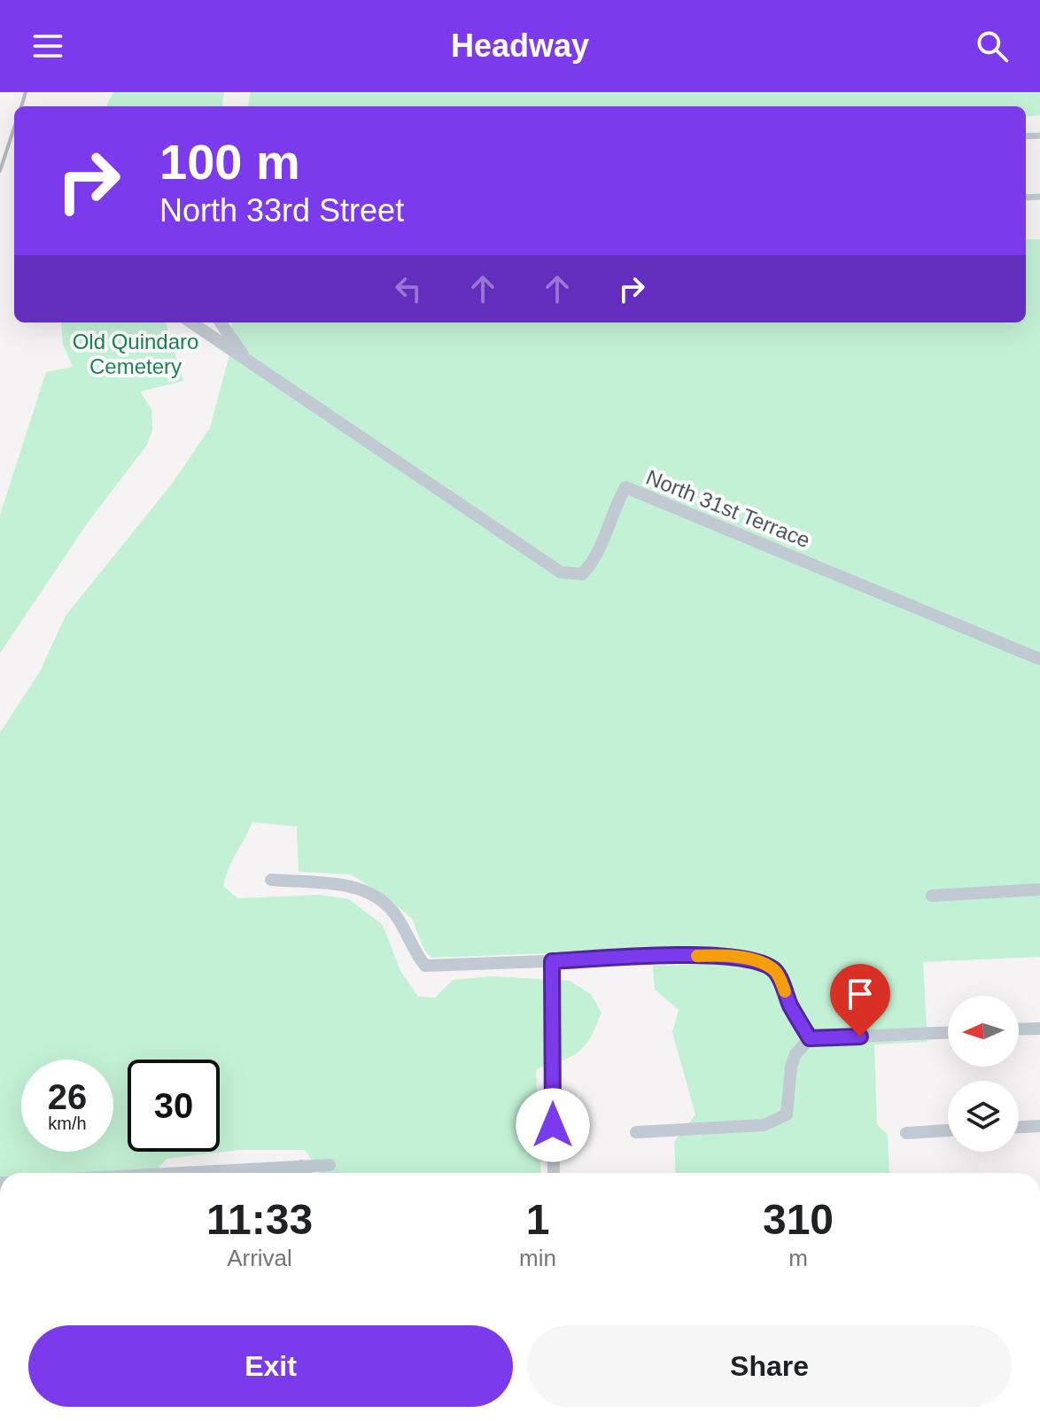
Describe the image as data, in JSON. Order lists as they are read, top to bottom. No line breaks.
{"streets":{"street":["North 31st Terrace"]},"parks":["Old Quindaro Cemetery"],"north":"left","page":{"header":"Headway","turn":["100 m","North 33rd Street"],"speed":"26 km/h","limit":"30","eta":["11:33","Arrival","1","min","310","m"],"buttons":["Exit","Share"]}}
